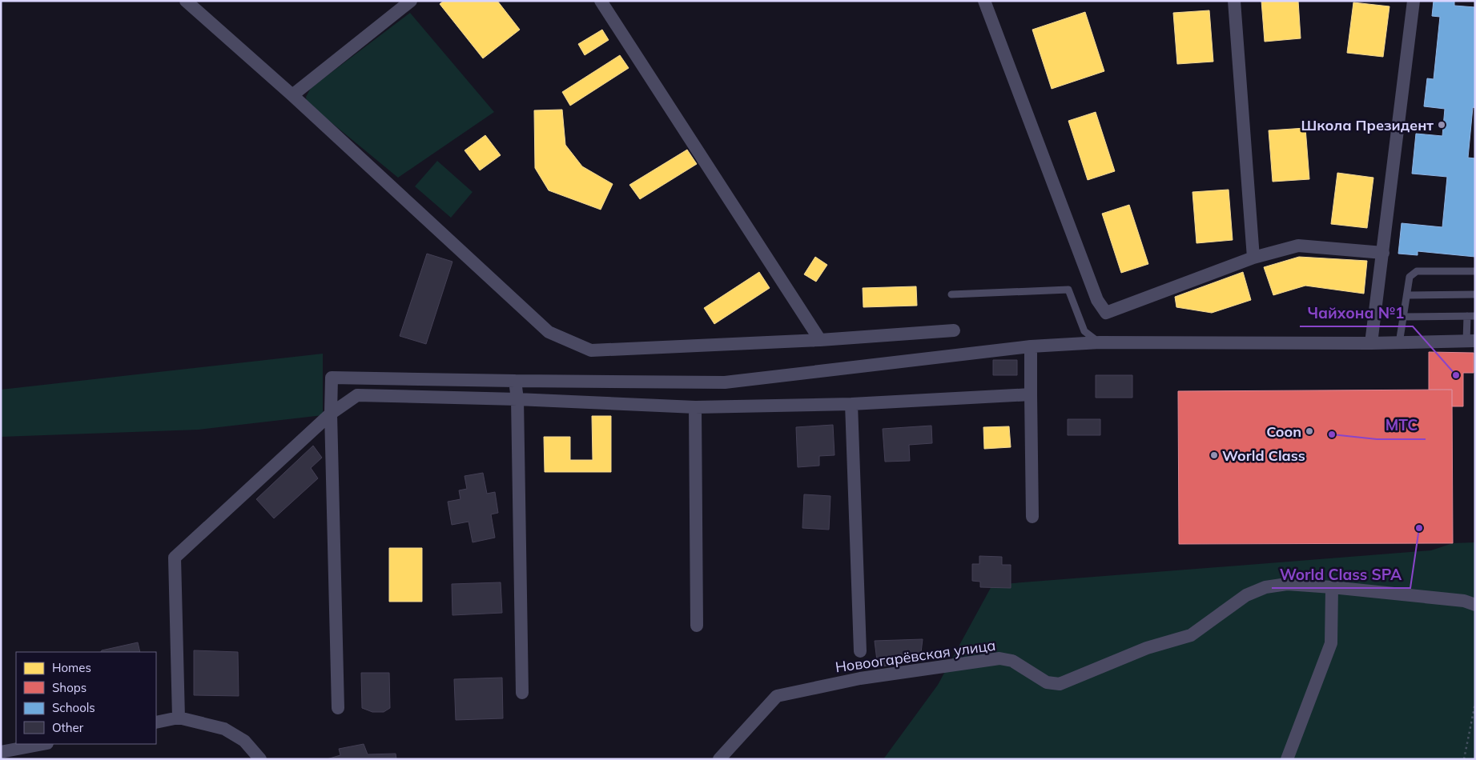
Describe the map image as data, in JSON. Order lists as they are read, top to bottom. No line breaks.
{"streets":{"street":["Новоогарёвская улица"]},"places":["Школа Президент","Чайхона №1","Coon","МТС","World Class","World Class SPA"],"legend":["Homes","Shops","Schools","Other"]}
